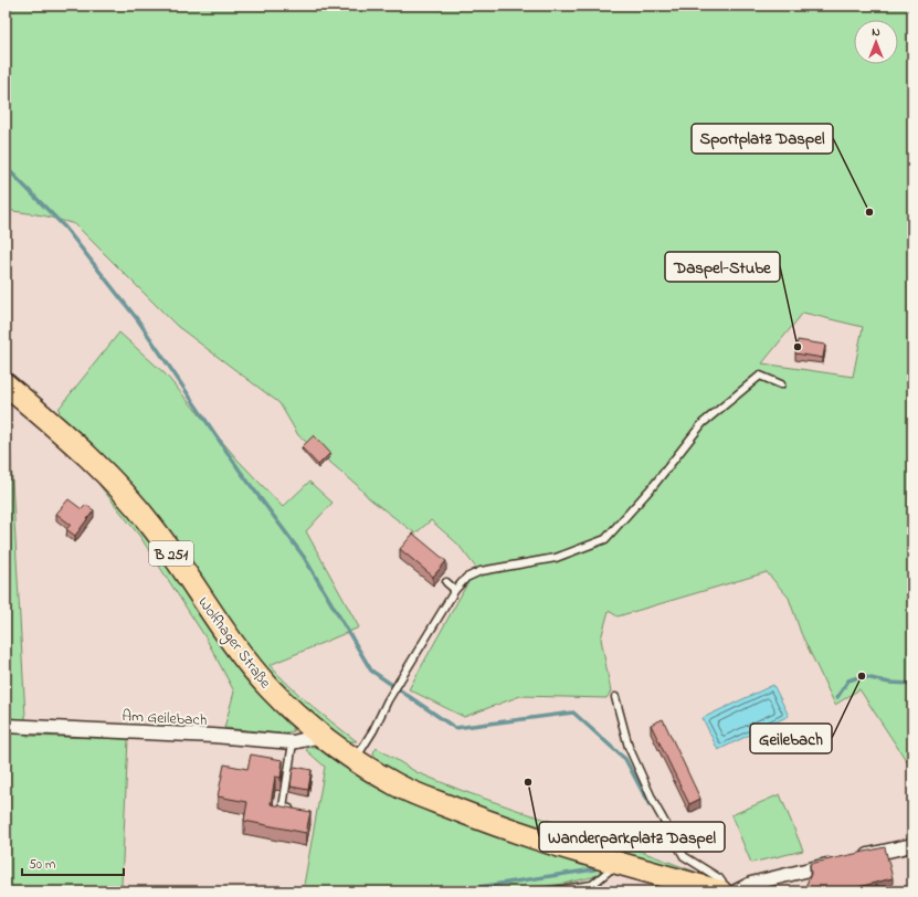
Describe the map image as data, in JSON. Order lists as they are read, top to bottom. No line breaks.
{"streets":{"main road":["B 251","Wolfhager Straße"],"street":["Am Geilebach"]},"crossings":[["Wolfhager Straße","Am Geilebach"]],"places":["Sportplatz Daspel","Daspel-Stube","Geilebach","Wanderparkplatz Daspel"],"scale_bar":"50 m","north":"top"}
